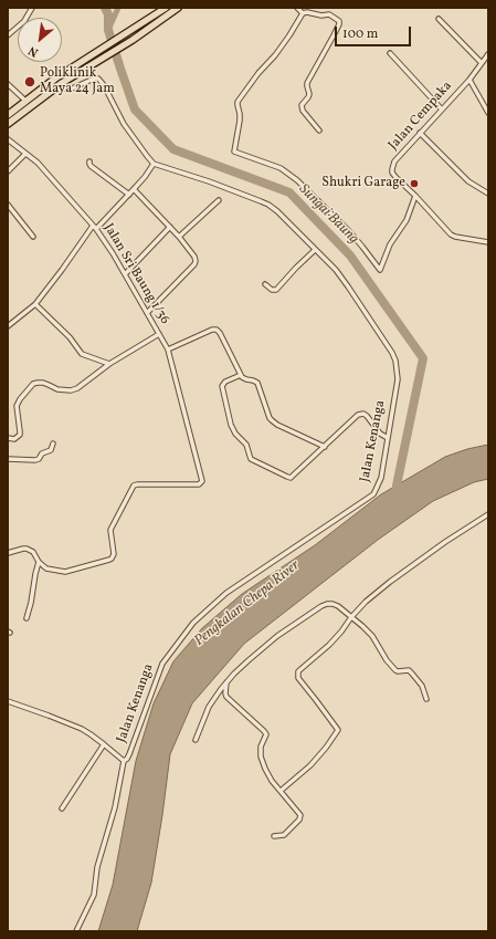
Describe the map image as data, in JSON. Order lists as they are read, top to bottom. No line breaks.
{"streets":{"street":["Jalan Cempaka","Jalan Sri Baung 1/36","Jalan Kenanga"]},"water":["Sungai Baung","Pengkalan Chepa River"],"places":["Poliklinik Maya 24 Jam","Shukri Garage"],"scale_bar":"100 m","north":"bottom left"}
